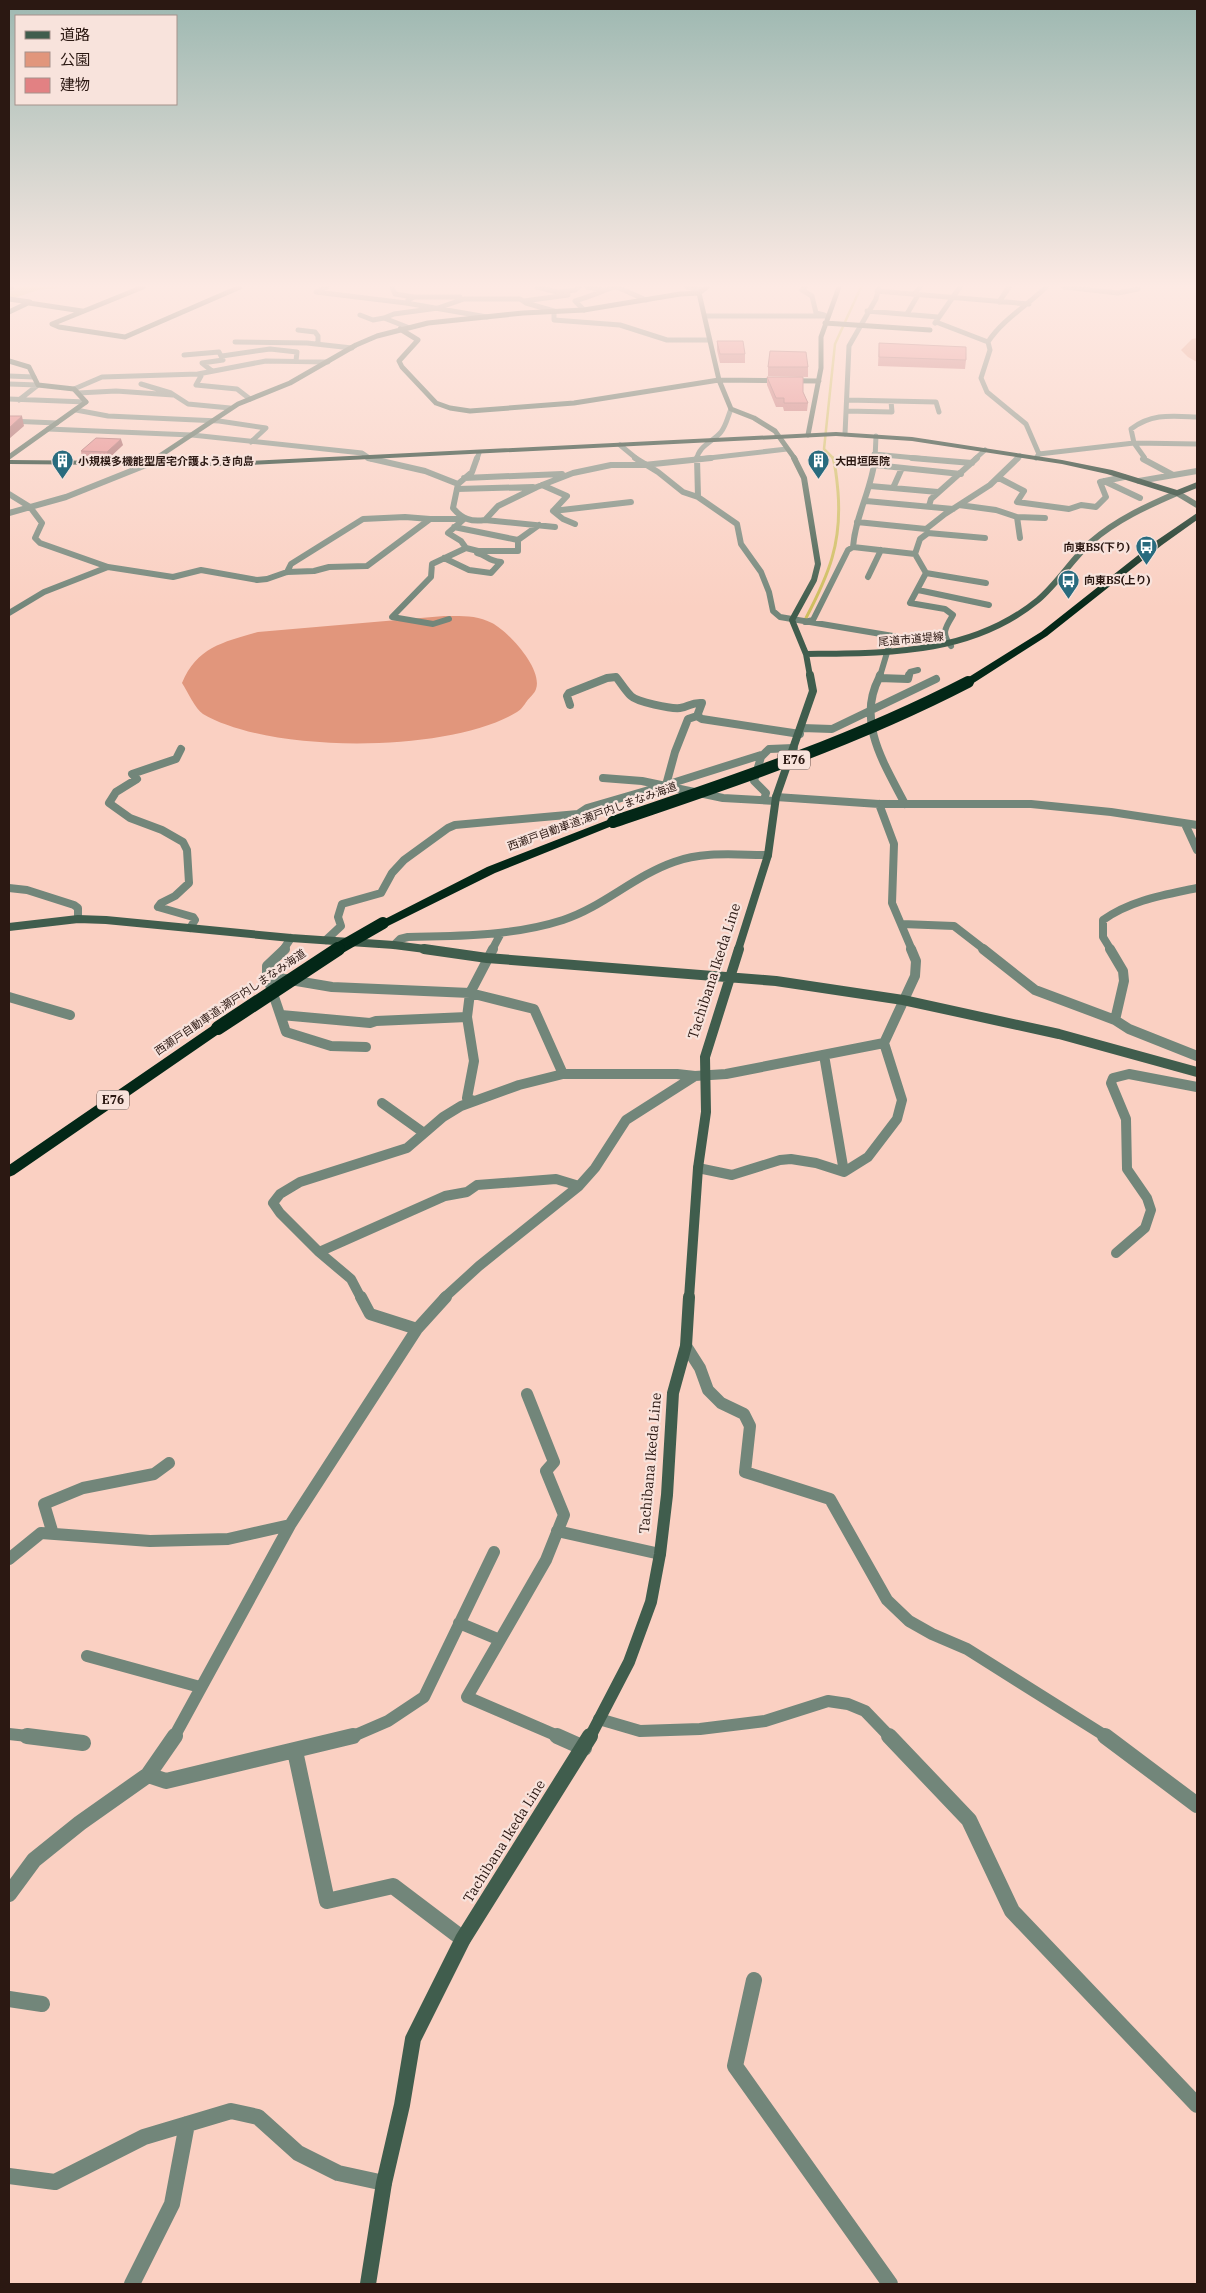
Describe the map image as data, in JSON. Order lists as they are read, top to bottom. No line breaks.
{"streets":{"highway":["E76","西瀬戸自動車道;瀬戸内しまなみ海道"],"street":["尾道市道堤線","Tachibana Ikeda Line"]},"crossings":[["尾道市道堤線","Tachibana Ikeda Line"]],"places":{"building":["小規模多機能型居宅介護ようき向島","大田垣医院"],"bus stop":["向東BS(下り)","向東BS(上り)"]},"legend":["道路","公園","建物"]}
